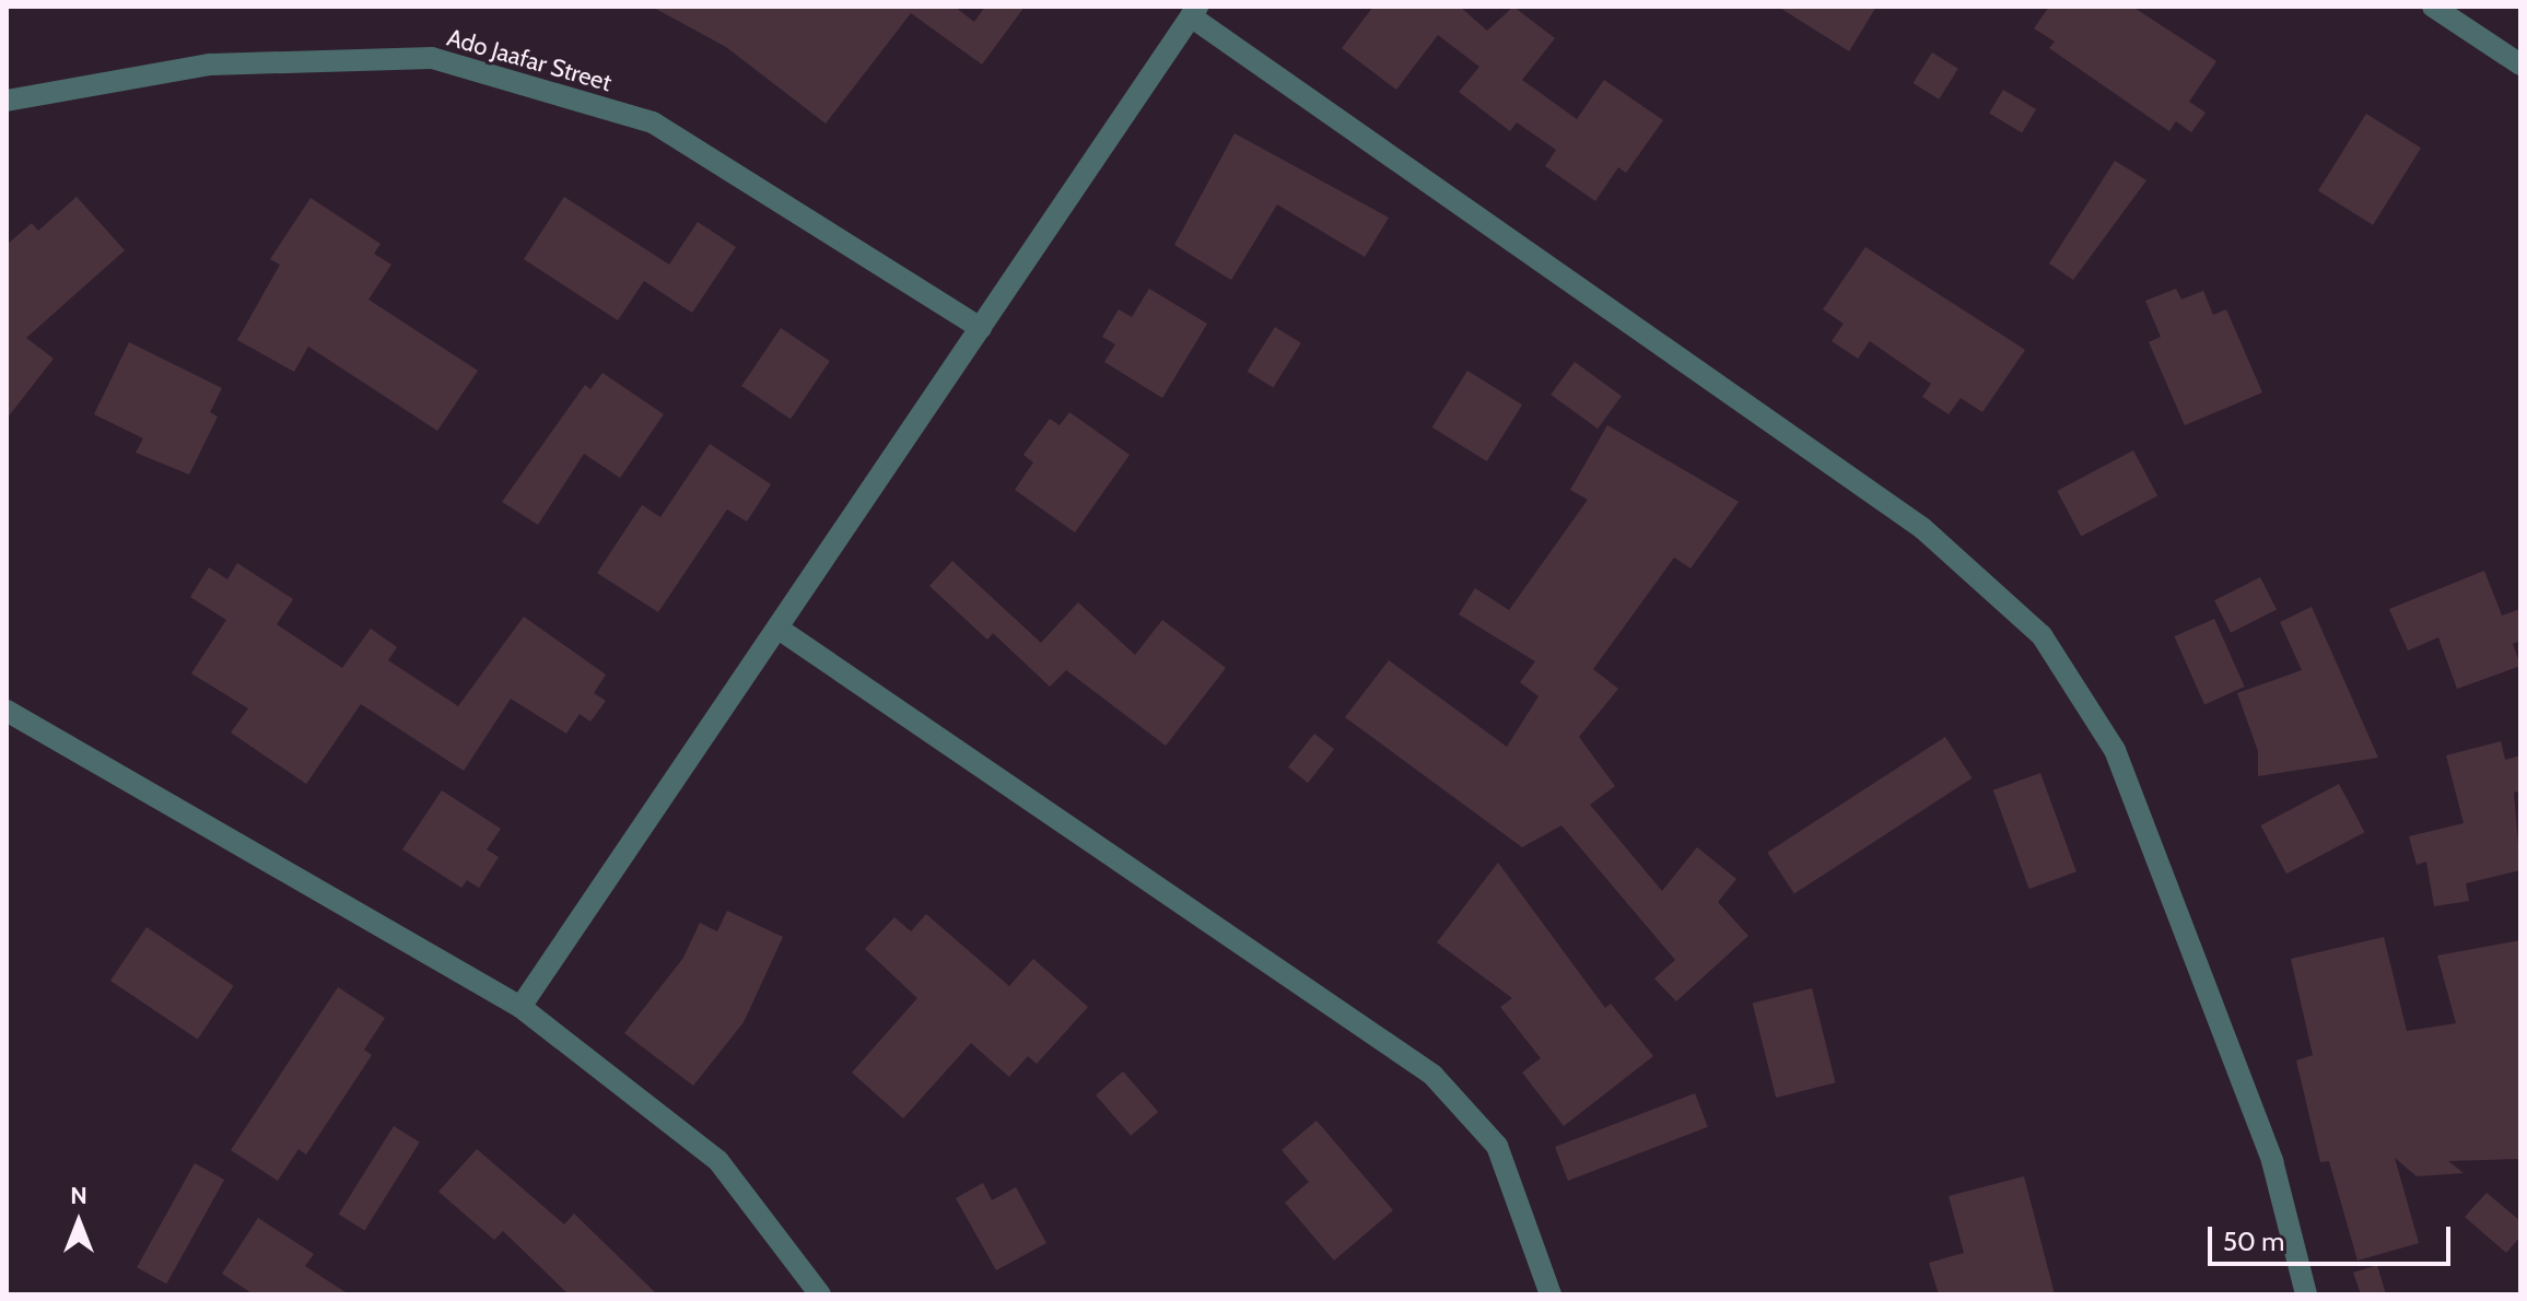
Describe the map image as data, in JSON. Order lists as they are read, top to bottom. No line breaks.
{"streets":{"street":["Ado Jaafar Street"]},"scale_bar":"50 m","north":"top"}
